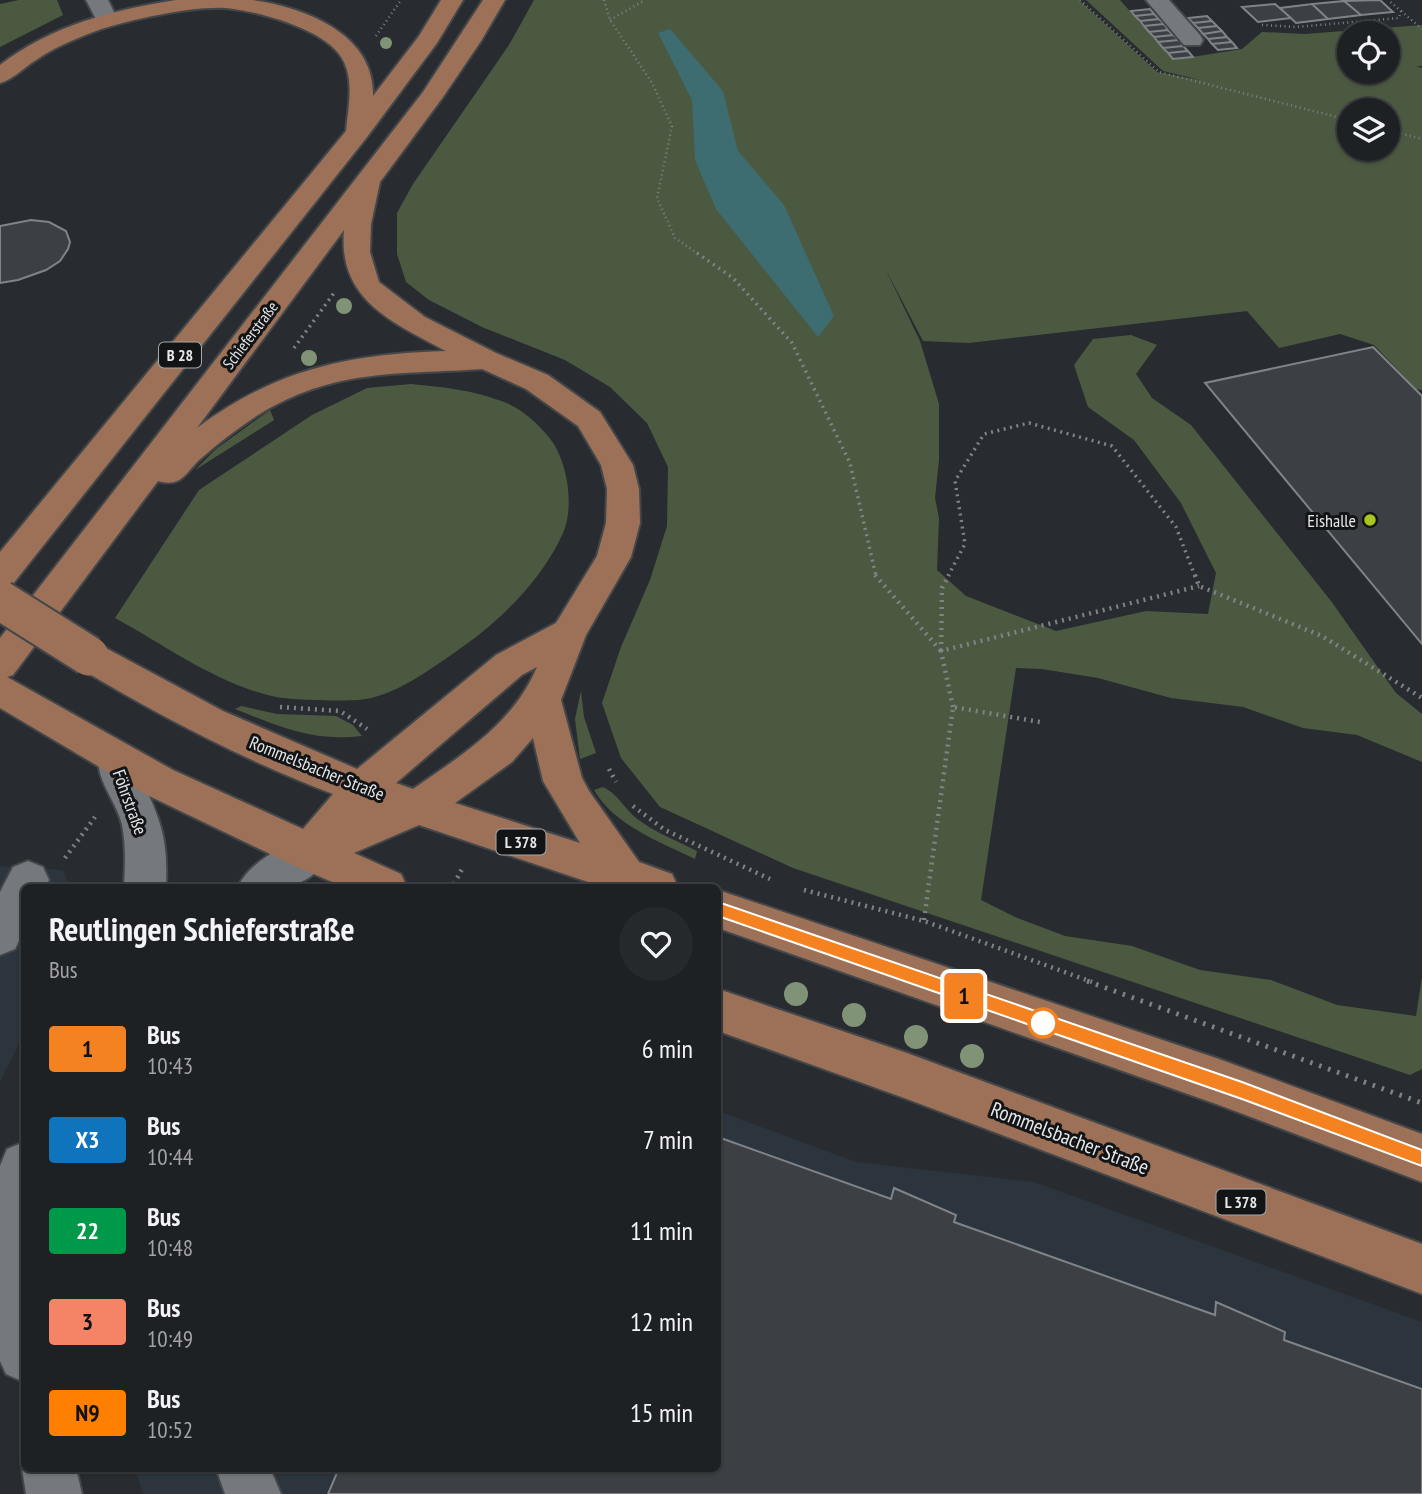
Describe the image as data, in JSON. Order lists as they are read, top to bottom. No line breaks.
{"streets":{"main road":["Schieferstraße","B 28","Rommelsbacher Straße","L 378"],"street":["Föhrstraße"]},"places":["Eishalle"],"lines":["bus line 1"],"page":{"on_map":"1","heading":["Reutlingen Schieferstraße","Bus"],"list":[{"mark":"1","name":"Bus","note":"10:43","value":"6 min"},{"mark":"X3","name":"Bus","note":"10:44","value":"7 min"},{"mark":"22","name":"Bus","note":"10:48","value":"11 min"},{"mark":"3","name":"Bus","note":"10:49","value":"12 min"},{"mark":"N9","name":"Bus","note":"10:52","value":"15 min"}]}}
